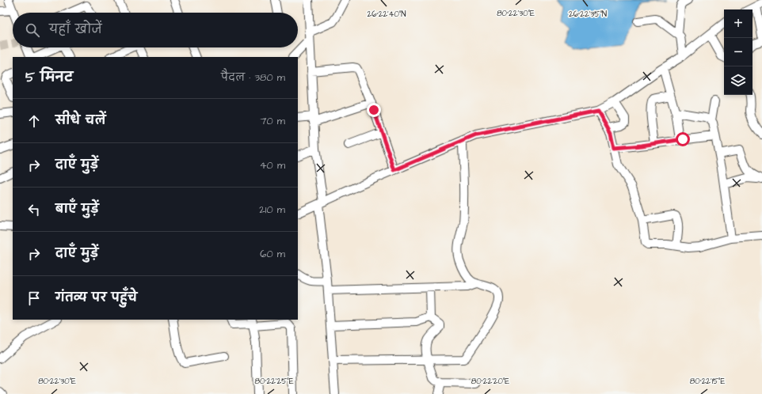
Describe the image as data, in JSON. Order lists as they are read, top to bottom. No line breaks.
{"page":{"map_buttons":["+","−"],"search":"यहाँ खोजें","heading":["5 मिनट","पैदल · 380 m"],"list":[["सीधे चलें","70 m"],["दाएँ मुड़ें","40 m"],["बाएँ मुड़ें","210 m"],["दाएँ मुड़ें","60 m"],"गंतव्य पर पहुँचे"]},"coordinates":["80°22'30\"E","26°22'40\"N","26°22'35\"N","80°22'25\"E","80°22'20\"E","80°22'15\"E"]}
